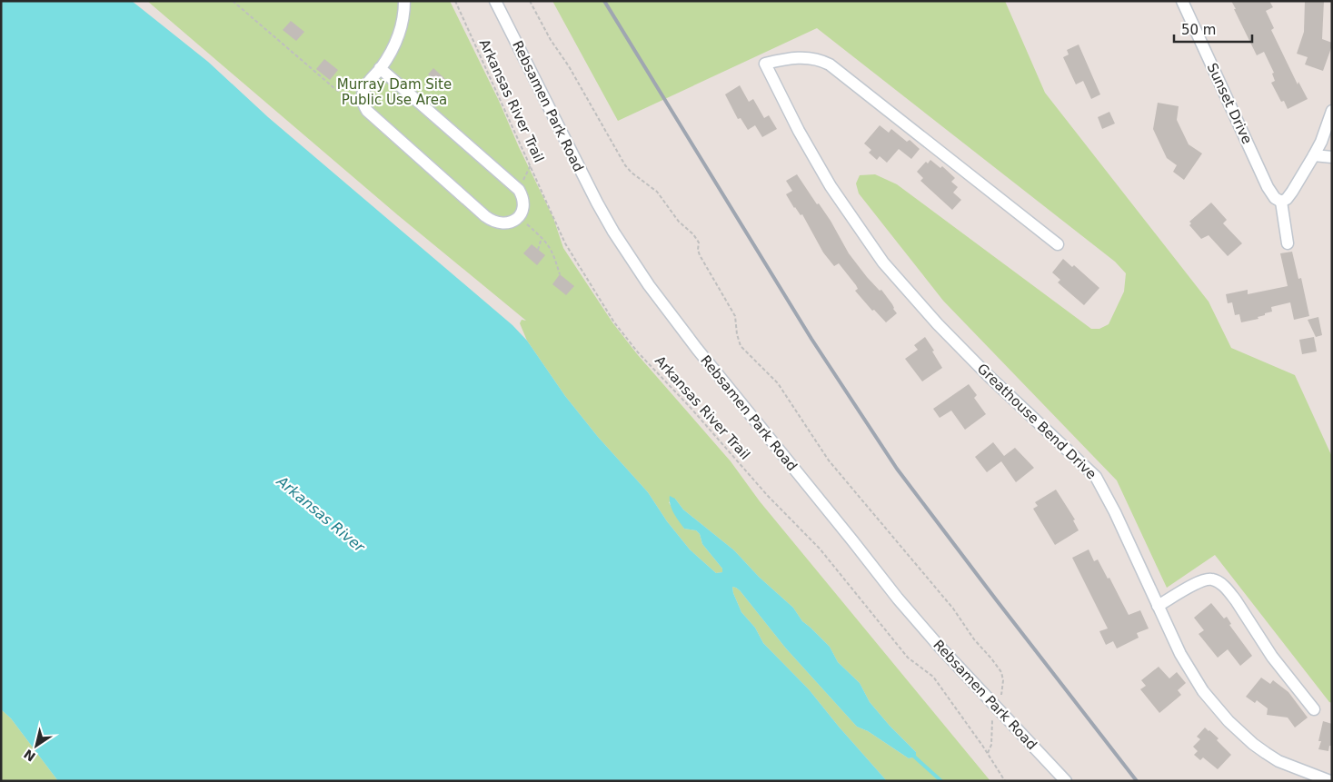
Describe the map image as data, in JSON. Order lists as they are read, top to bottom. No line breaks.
{"streets":{"street":["Sunset Drive","Rebsamen Park Road","Greathouse Bend Drive"],"path":["Arkansas River Trail"]},"water":["Arkansas River"],"parks":["Murray Dam Site Public Use Area"],"scale_bar":"50 m","north":"bottom left"}
